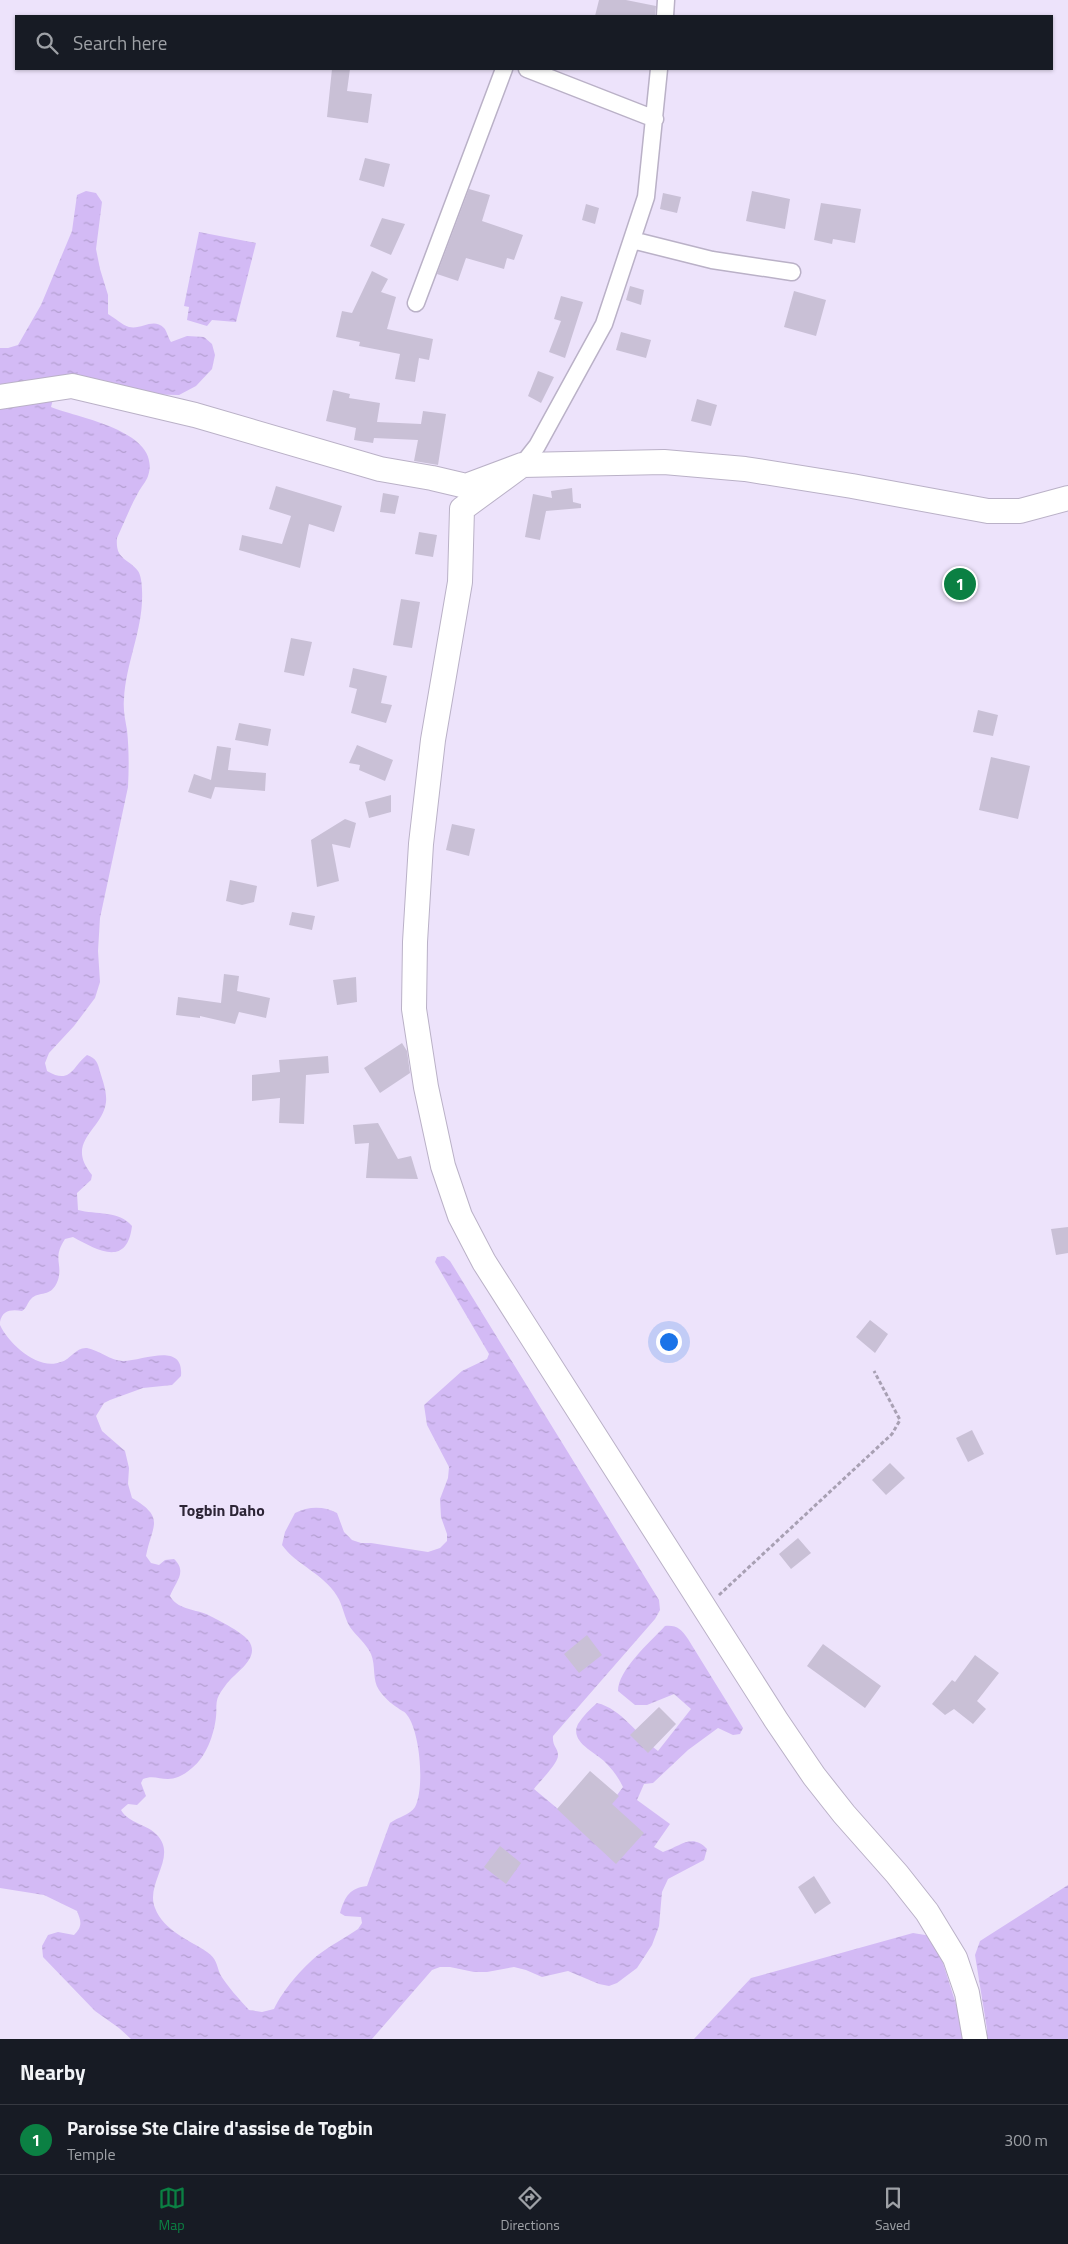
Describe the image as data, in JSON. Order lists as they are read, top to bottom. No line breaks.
{"districts":["Togbin Daho"],"page":{"search":"Search here","pins":"1","heading":"Nearby","list":[{"mark":"1","name":"Paroisse Ste Claire d'assise de Togbin","note":"Temple","value":"300 m"}],"nav":["Map","Directions","Saved"]}}
